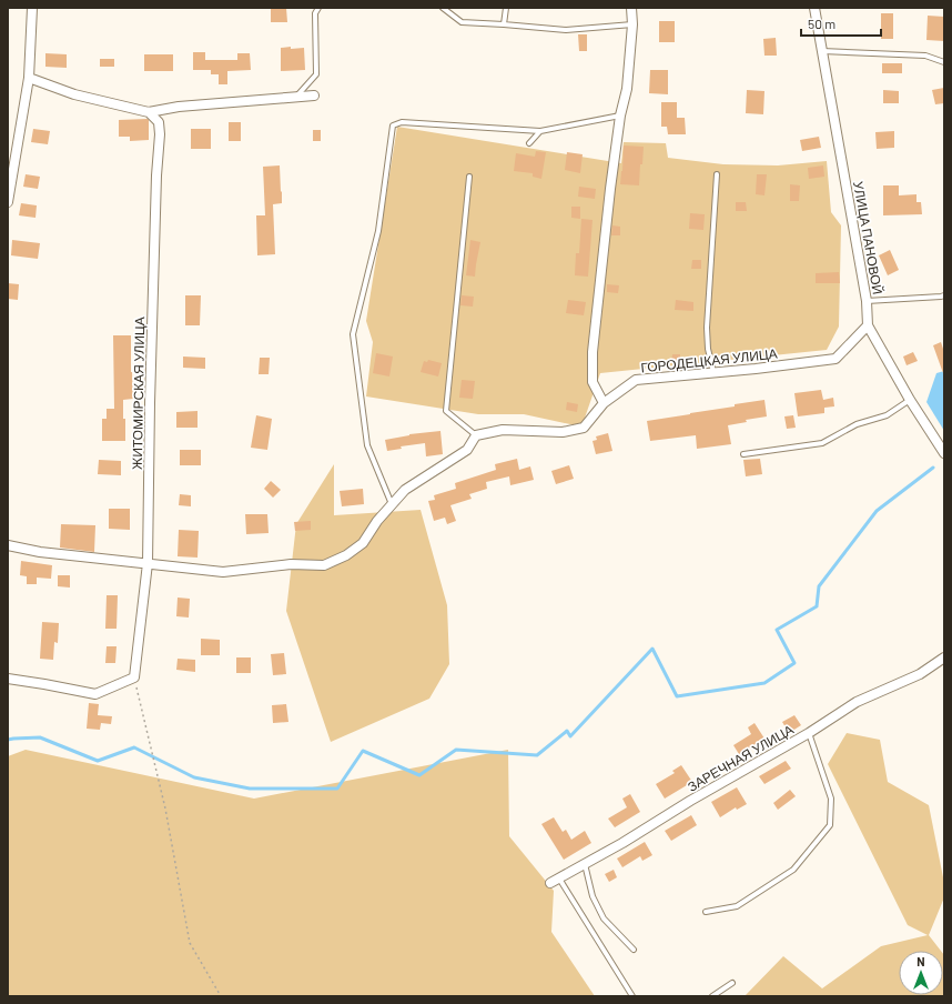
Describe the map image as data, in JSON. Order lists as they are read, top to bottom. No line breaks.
{"streets":{"street":["УЛИЦА ПАНОВОЙ","ГОРОДЕЦКАЯ УЛИЦА","ЖИТОМИРСКАЯ УЛИЦА","ЗАРЕЧНАЯ УЛИЦА"]},"crossings":[["УЛИЦА ПАНОВОЙ","ГОРОДЕЦКАЯ УЛИЦА"]],"scale_bar":"50 m","north":"top"}
